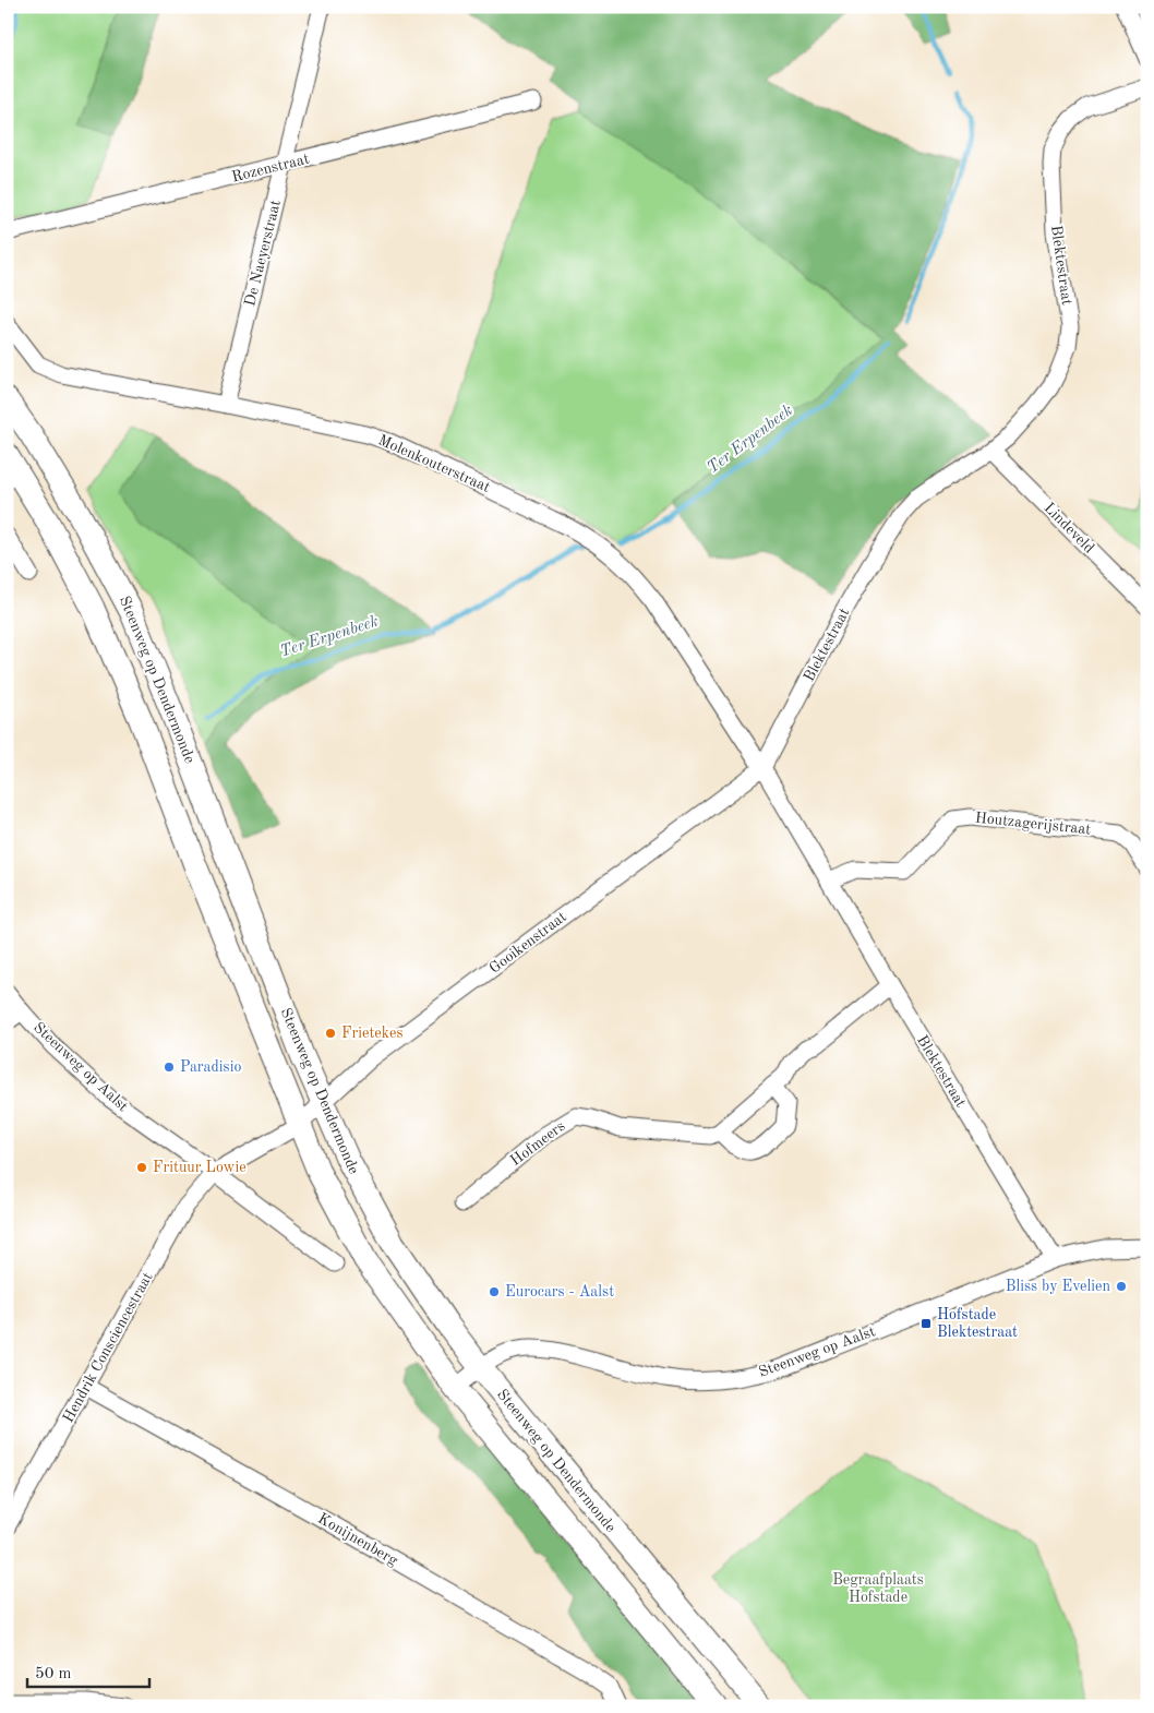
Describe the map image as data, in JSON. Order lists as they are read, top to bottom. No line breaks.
{"streets":{"main road":["Steenweg op Dendermonde"],"street":["Rozenstraat","De Naeyerstraat","Blektestraat","Molenkouterstraat","Lindeveld","Houtzagerijstraat","Gooikenstraat","Steenweg op Aalst","Hofmeers","Hendrik Consciencestraat","Konijnenberg"]},"crossings":[["Rozenstraat","De Naeyerstraat"],["De Naeyerstraat","Molenkouterstraat"],["Blektestraat","Molenkouterstraat"],["Blektestraat","Lindeveld"],["Blektestraat","Houtzagerijstraat"],["Blektestraat","Gooikenstraat"],["Blektestraat","Steenweg op Aalst"],["Molenkouterstraat","Gooikenstraat"],["Steenweg op Dendermonde","Gooikenstraat"],["Steenweg op Dendermonde","Steenweg op Aalst"],["Steenweg op Aalst","Hendrik Consciencestraat"],["Hendrik Consciencestraat","Konijnenberg"]],"water":["Ter Erpenbeek"],"parks":["Begraafplaats Hofstade"],"places":{"other":["Frietekes","Paradisio","Frituur Lowie","Bliss by Evelien","Eurocars - Aalst"],"transit":["Hofstade Blektestraat"]},"scale_bar":"50 m"}
